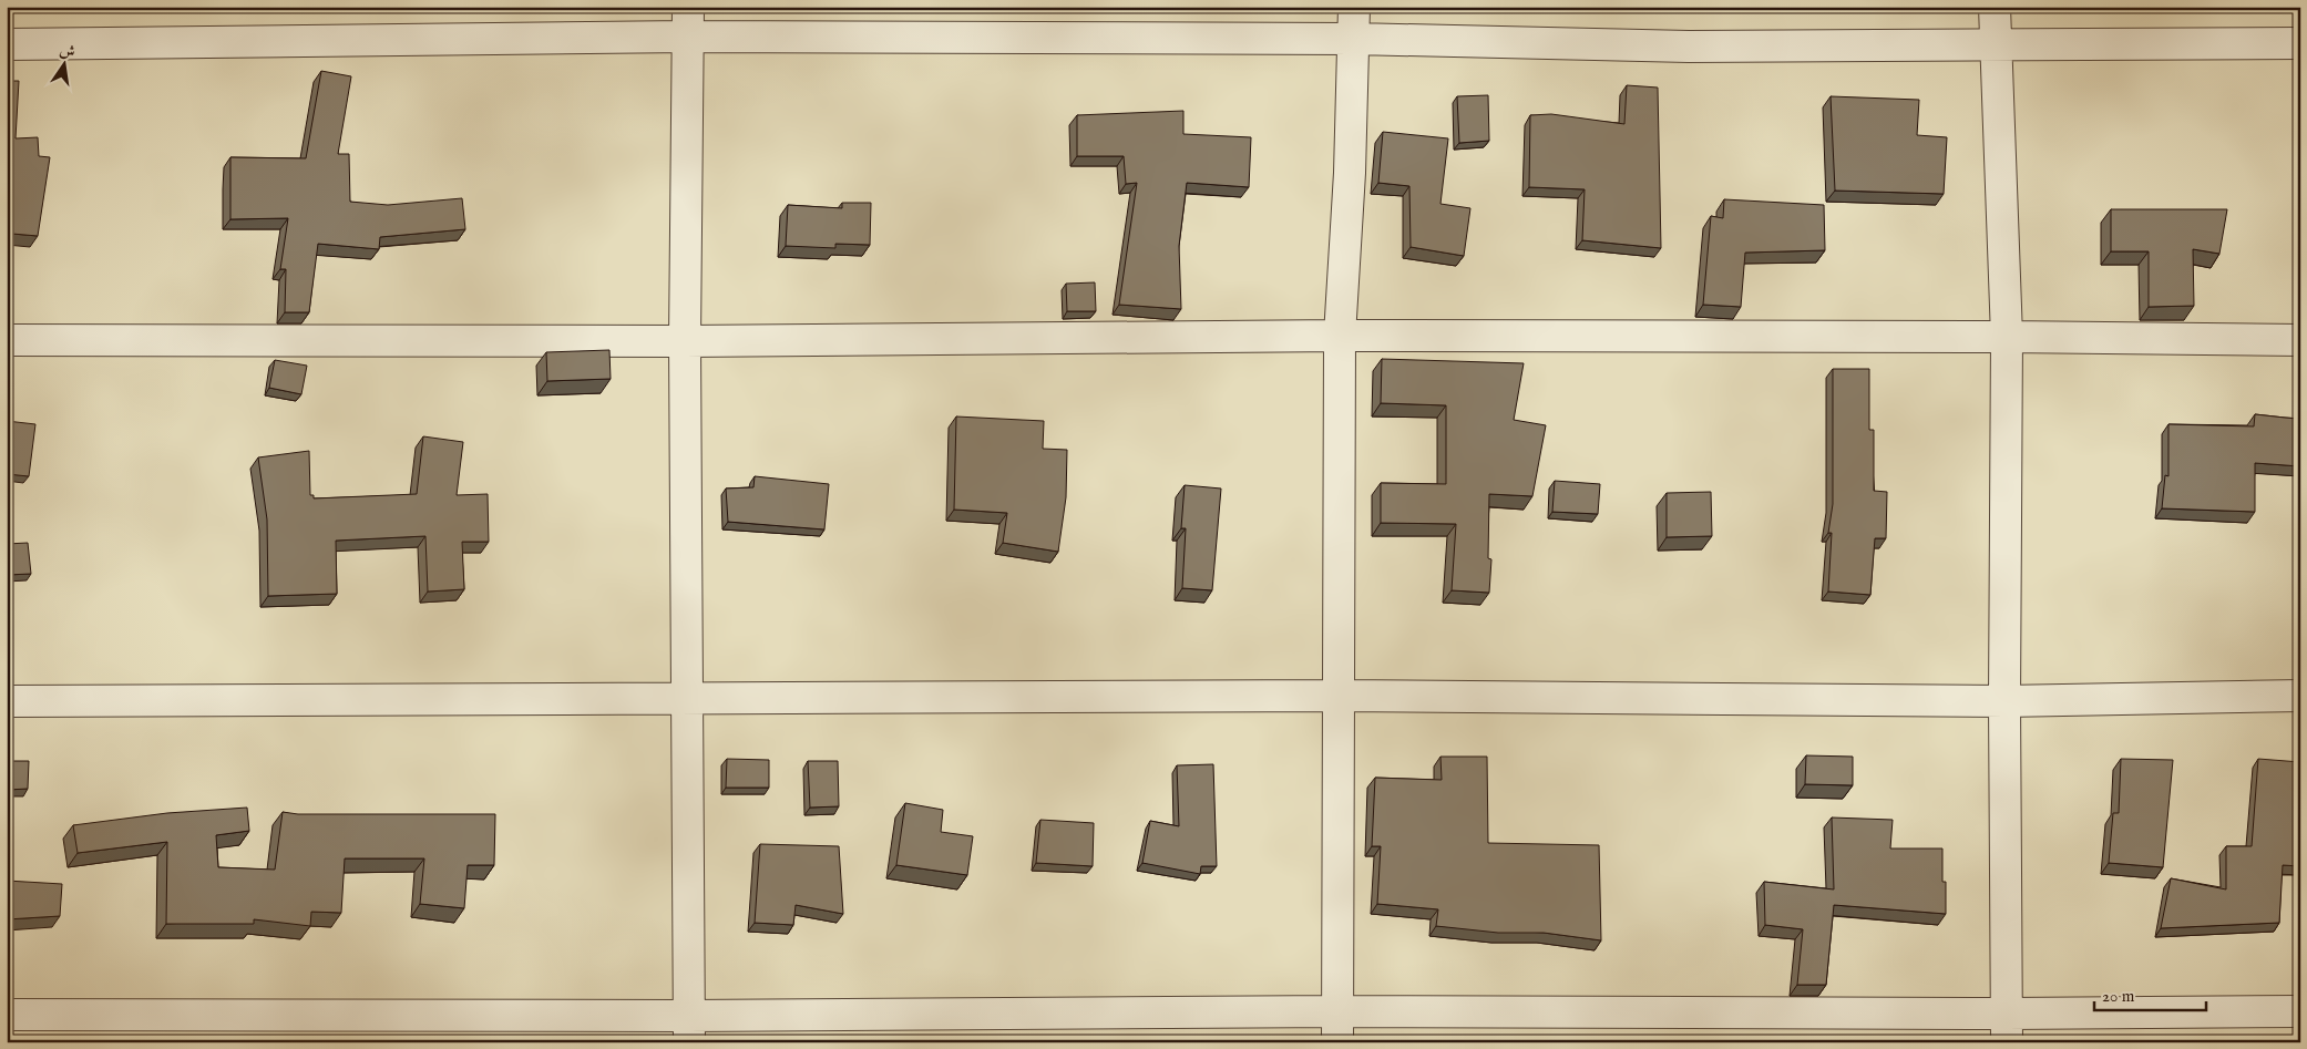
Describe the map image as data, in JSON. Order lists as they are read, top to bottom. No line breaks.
{"scale_bar":"20 m","north":"top"}
